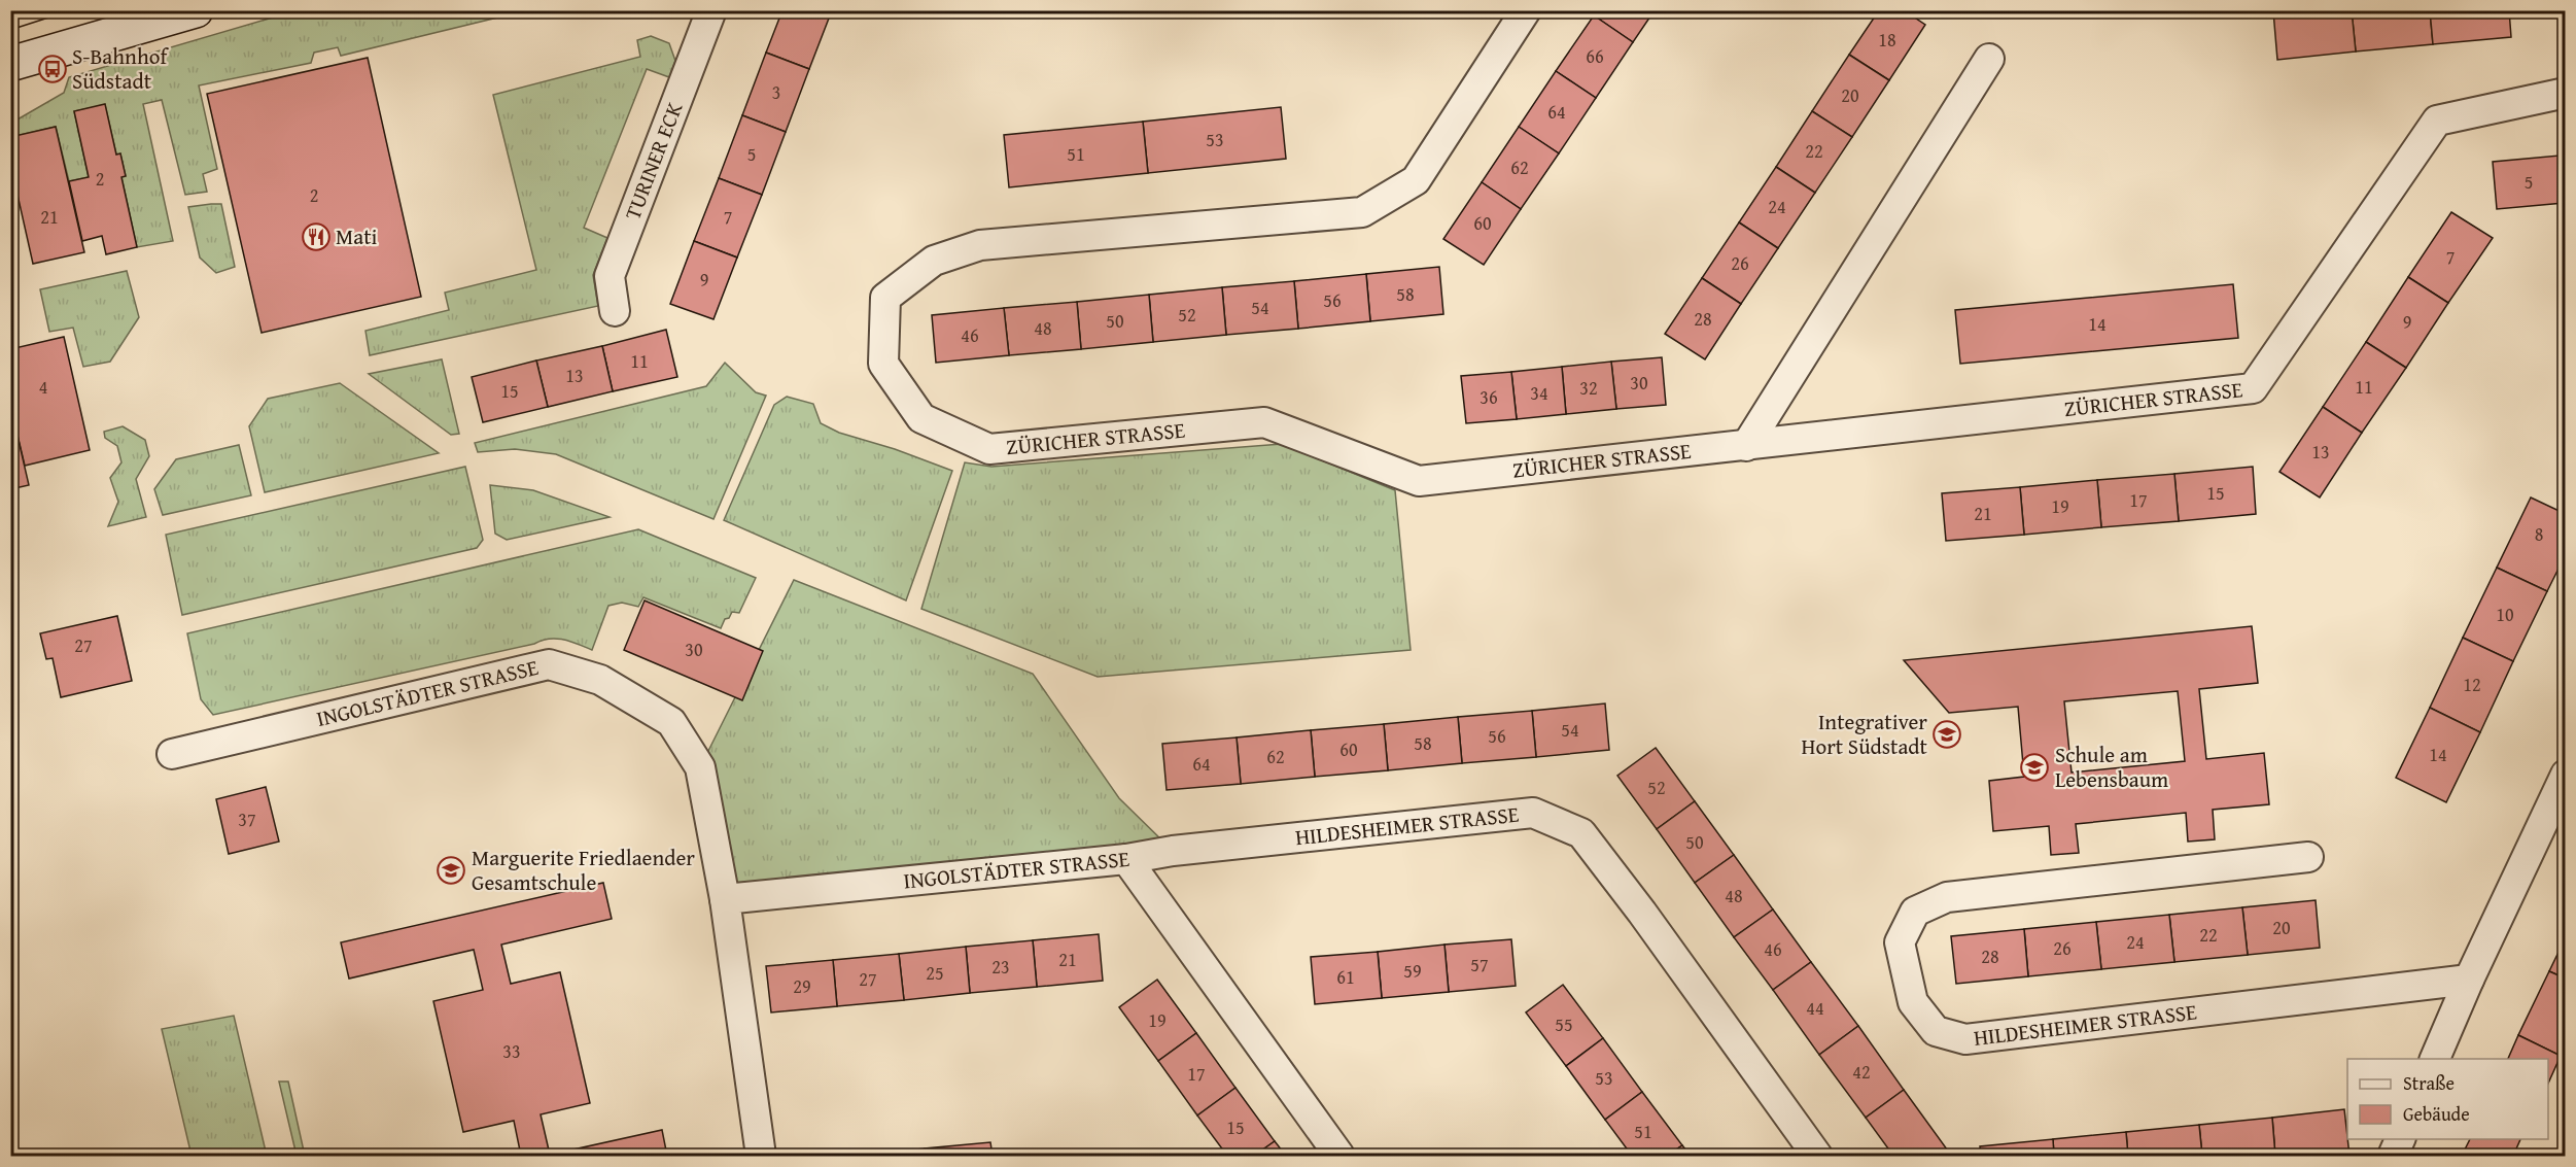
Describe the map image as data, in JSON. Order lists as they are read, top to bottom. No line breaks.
{"streets":{"street":["TURINER ECK","ZÜRICHER STRASSE","INGOLSTÄDTER STRASSE","HILDESHEIMER STRASSE"]},"crossings":[["INGOLSTÄDTER STRASSE","HILDESHEIMER STRASSE"]],"places":{"bus stop":["S-Bahnhof Südstadt"],"restaurant":["Mati"],"school or university":["Integrativer Hort Südstadt","Schule am Lebensbaum","Marguerite Friedlaender Gesamtschule"]},"house_numbers":["18","66","3","20","64","53","22","5","51","62","2","5","2","24","21","7","60","7","26","9","58","56","54","52","28","50","9","14","48","46","11","13","30","4","11","32","15","34","36","13","15","17","19","21","8","10","27","30","12","54","56","58","60","14","62","64","52","37","50","48","20","22","24","26","46","28","21","57","23","59","25","61","27","29","44","19","55","33","42","17","53","15","51"],"legend":["Straße","Gebäude"]}
